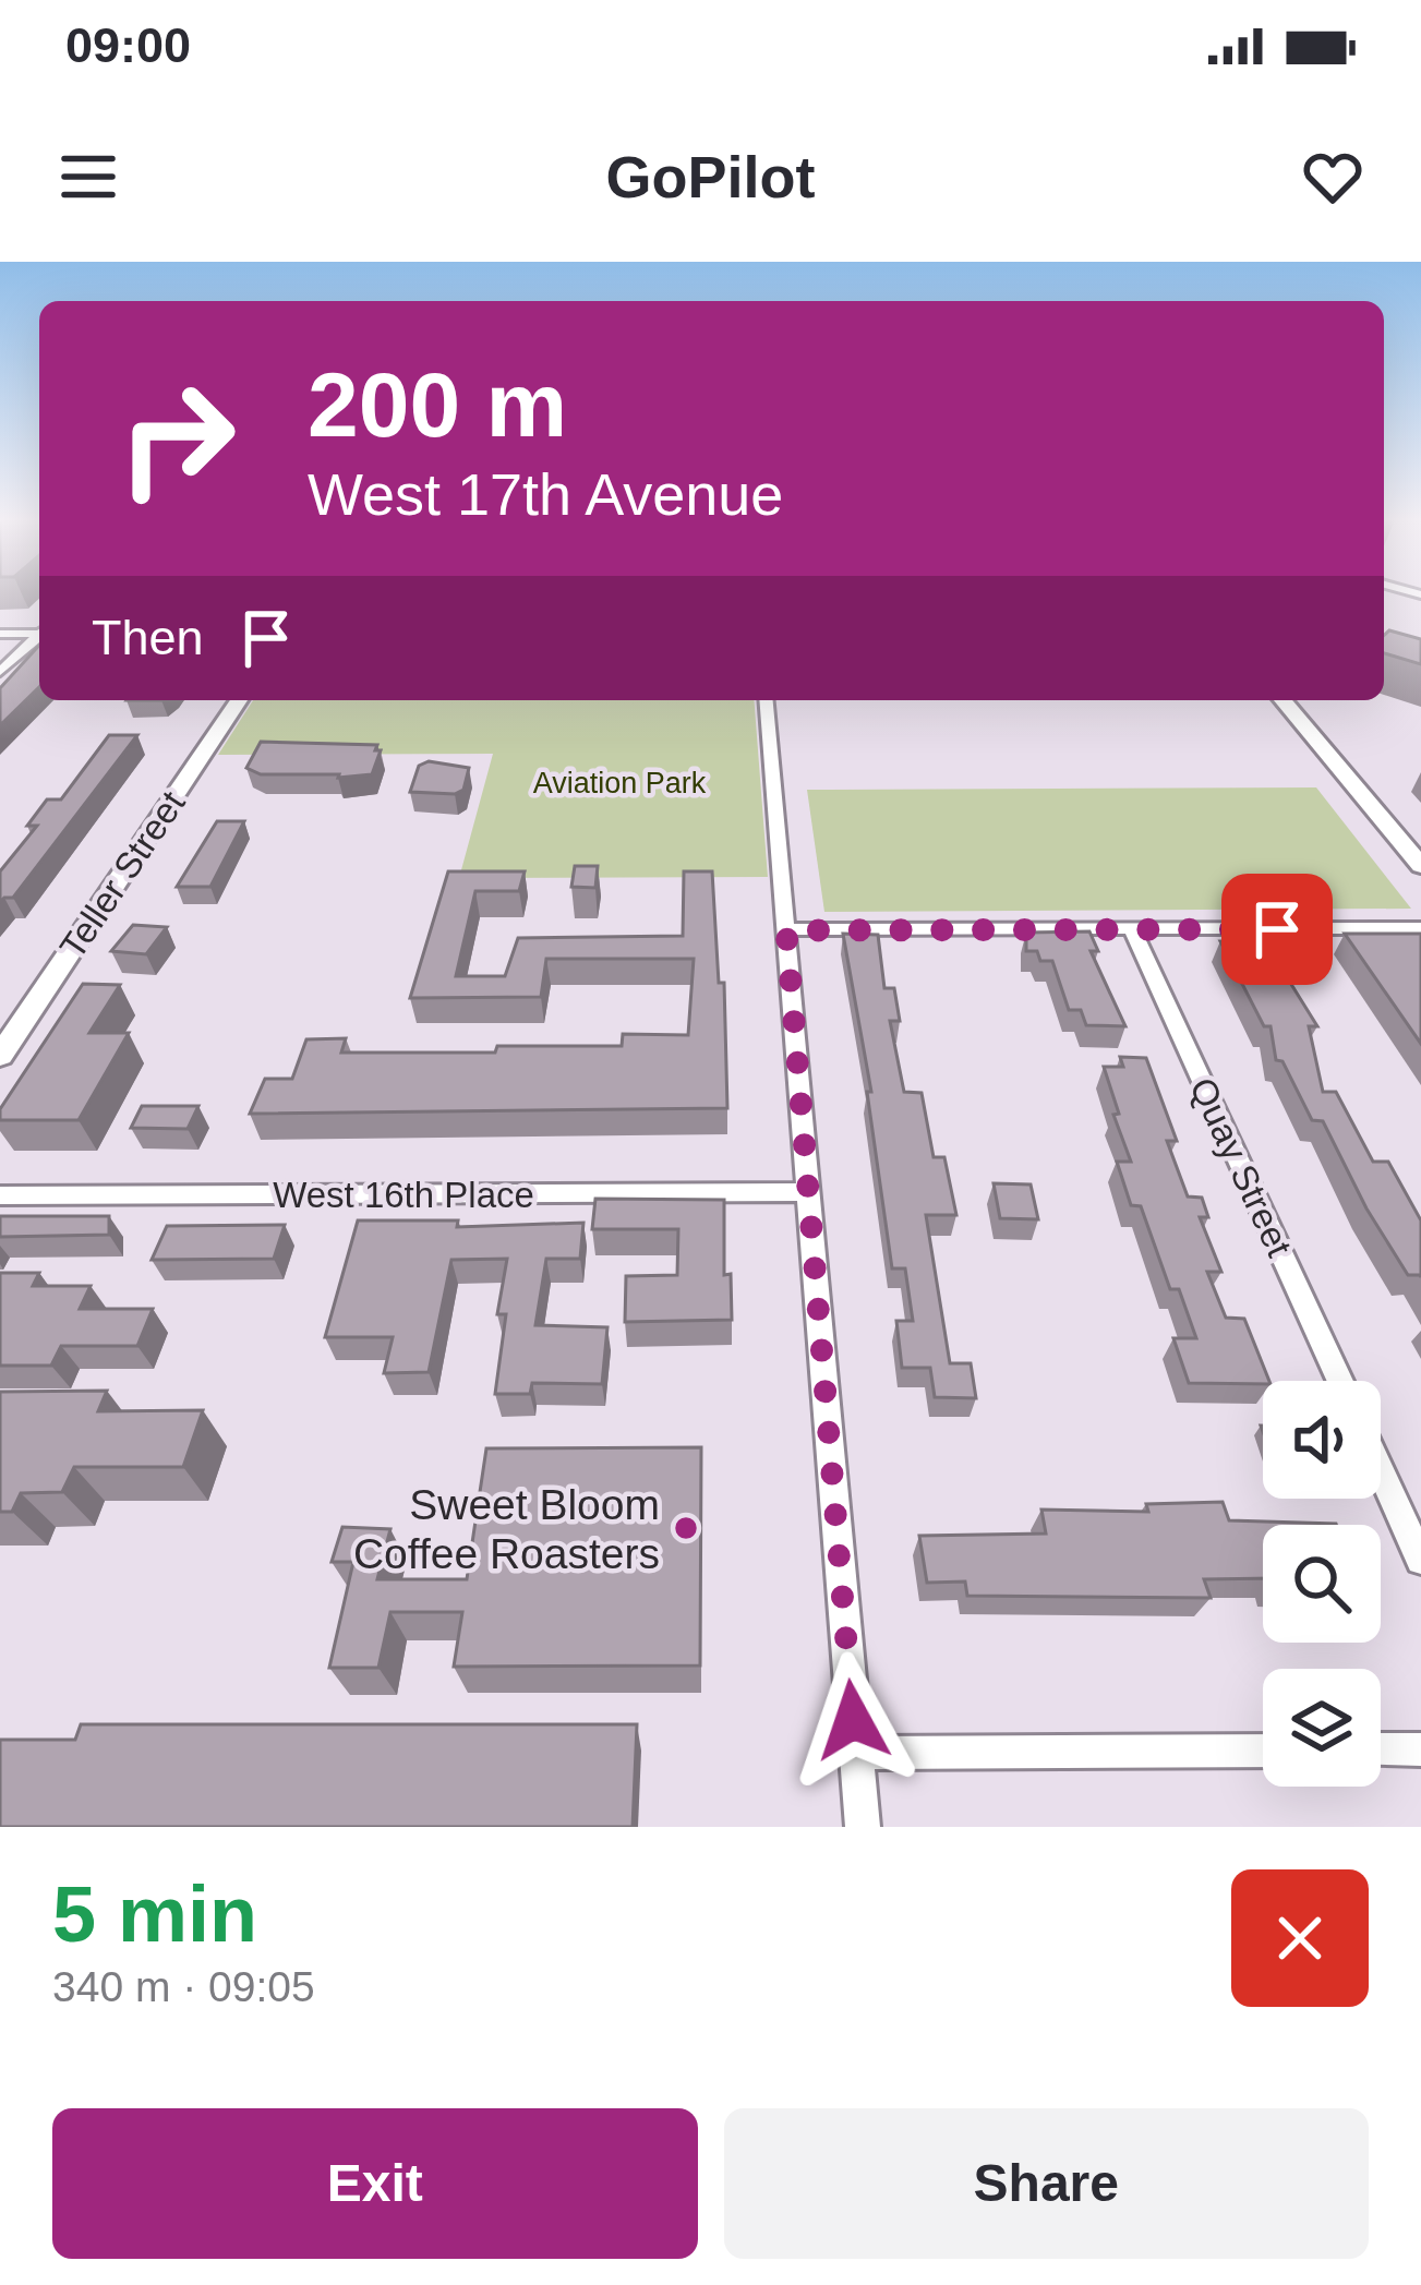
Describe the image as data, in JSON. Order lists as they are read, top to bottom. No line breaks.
{"streets":{"street":["Teller Street","Quay Street","West 16th Place"]},"parks":["Aviation Park"],"places":["Sweet Bloom Coffee Roasters"],"page":{"status":"09:00","header":"GoPilot","turn":["200 m","West 17th Avenue"],"then":"Then","heading":["5 min","340 m · 09:05"],"buttons":["Exit","Share"]}}
